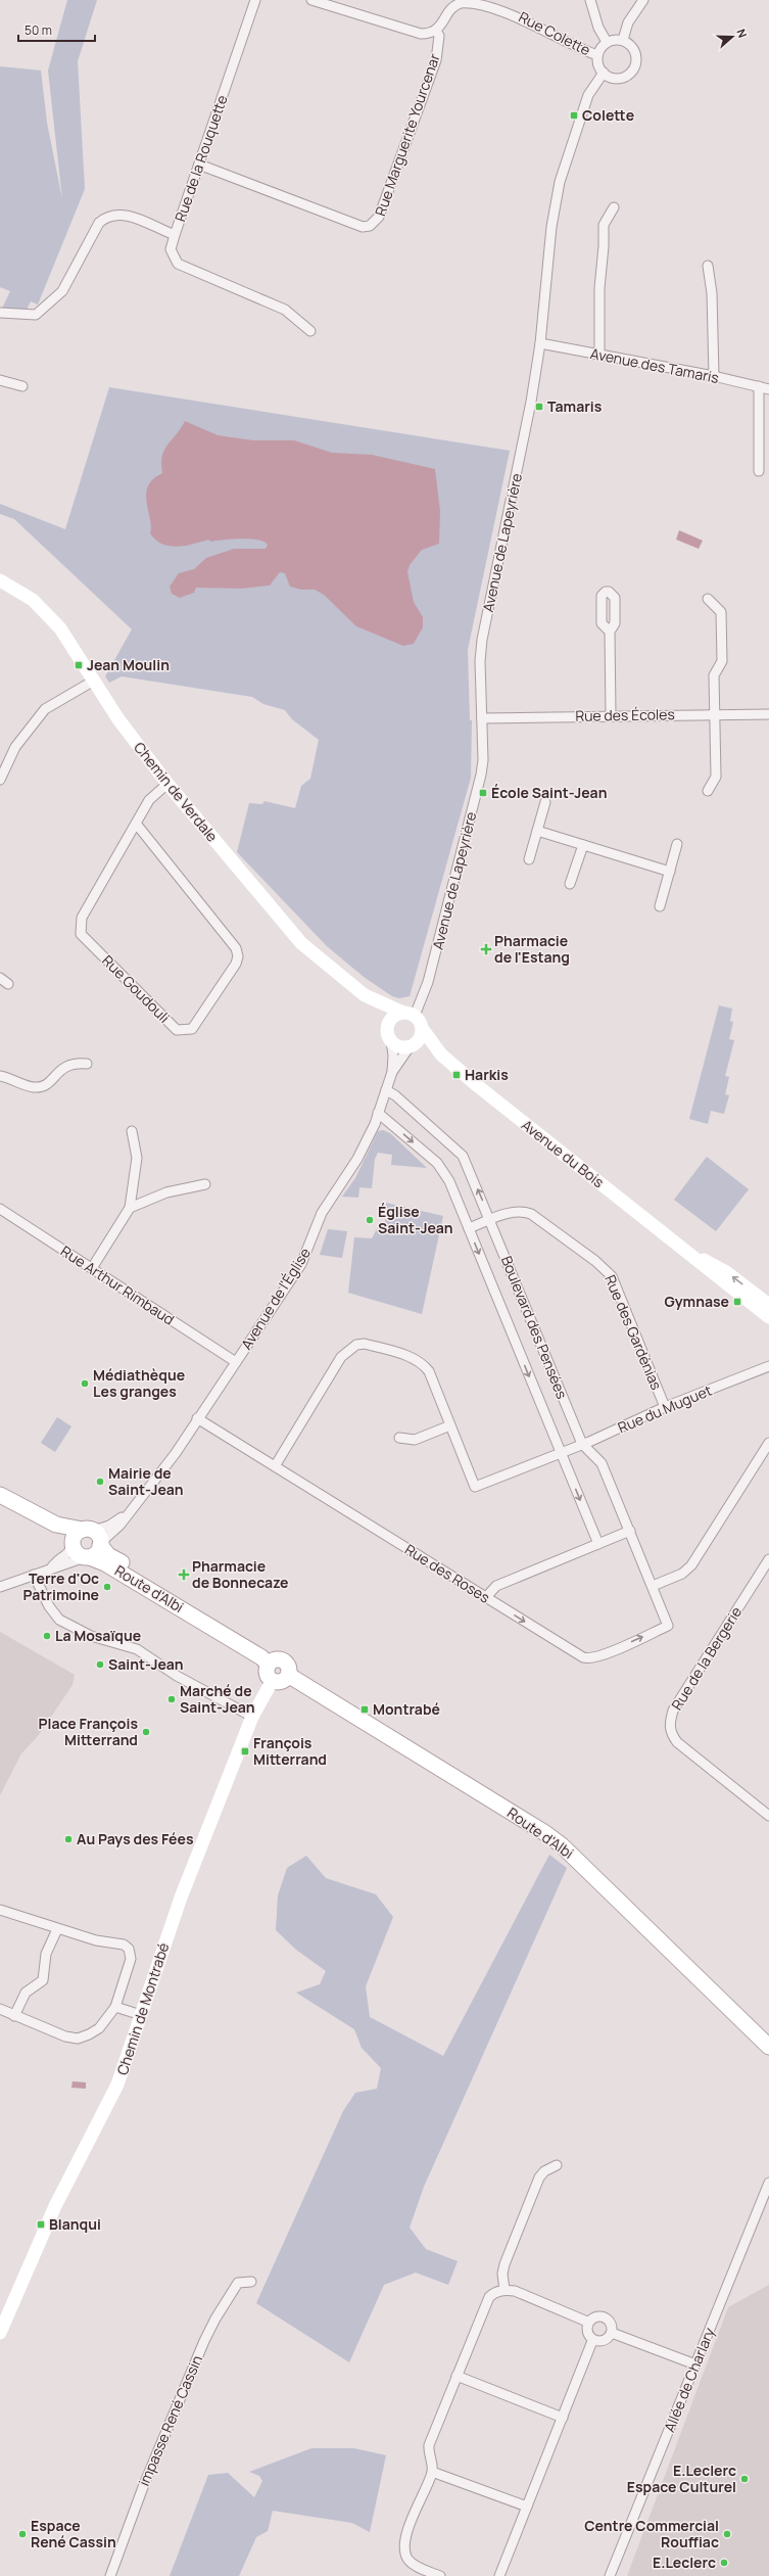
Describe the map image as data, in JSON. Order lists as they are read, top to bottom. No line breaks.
{"streets":{"main road":["Route d'Albi"],"street":["Rue Colette","Rue Marguerite Yourcenar","Rue de la Rouquette","Avenue des Tamaris","Avenue de Lapeyrière","Rue des Écoles","Chemin de Verdale","Rue Goudouli","Avenue du Bois","Rue Arthur Rimbaud","Avenue de l'Église","Boulevard des Pensées","Rue des Gardénias","Rue du Muguet","Rue des Roses","Rue de la Bergerie","Chemin de Montrabé","Allée de Charlary","impasse René Cassin"]},"crossings":[["Rue Colette","Rue Marguerite Yourcenar"],["Rue Colette","Avenue de Lapeyrière"],["Rue Marguerite Yourcenar","Rue de la Rouquette"],["Avenue des Tamaris","Avenue de Lapeyrière"],["Avenue de Lapeyrière","Rue des Écoles"],["Avenue de Lapeyrière","Chemin de Verdale"],["Avenue de Lapeyrière","Avenue du Bois"],["Avenue de Lapeyrière","Avenue de l'Église"],["Chemin de Verdale","Rue Goudouli"],["Chemin de Verdale","Avenue du Bois"],["Chemin de Verdale","Avenue de l'Église"],["Avenue du Bois","Avenue de l'Église"],["Rue Arthur Rimbaud","Avenue de l'Église"],["Avenue de l'Église","Boulevard des Pensées"],["Avenue de l'Église","Rue des Roses"],["Avenue de l'Église","Route d'Albi"],["Boulevard des Pensées","Rue des Gardénias"],["Boulevard des Pensées","Rue du Muguet"],["Boulevard des Pensées","Rue des Roses"],["Rue des Gardénias","Rue du Muguet"],["Route d'Albi","Chemin de Montrabé"]],"places":{"transit":["Colette","Tamaris","Jean Moulin","École Saint-Jean","Harkis","Gymnase","Montrabé","François Mitterrand","Blanqui"],"health":["Pharmacie de l'Estang","Pharmacie de Bonnecaze"],"other":["Église Saint-Jean","Médiathèque Les granges","Mairie de Saint-Jean","Terre d'Oc Patrimoine","La Mosaïque","Saint-Jean","Marché de Saint-Jean","Place François Mitterrand","Au Pays des Fées","E.Leclerc Espace Culturel","Espace René Cassin","Centre Commercial Rouffiac","E.Leclerc"]},"scale_bar":"50 m","north":"right"}
